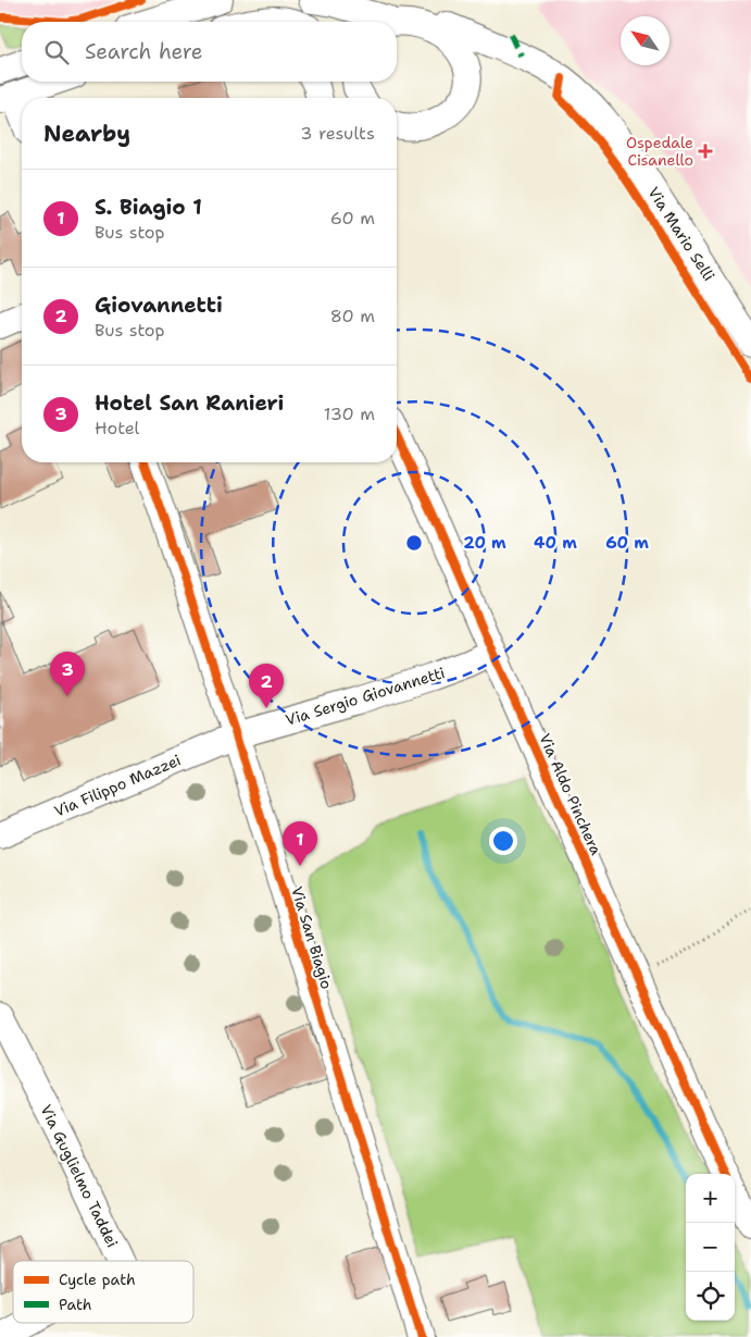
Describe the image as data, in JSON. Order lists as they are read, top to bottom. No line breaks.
{"streets":{"street":["Via Mario Selli","Via Sergio Giovannetti","Via Filippo Mazzei","Via Aldo Pinchera","Via San Biagio","Via Guglielmo Taddei"]},"crossings":[["Via Sergio Giovannetti","Via Filippo Mazzei"],["Via Sergio Giovannetti","Via Aldo Pinchera"],["Via Sergio Giovannetti","Via San Biagio"],["Via Filippo Mazzei","Via San Biagio"]],"places":{"health":["Ospedale Cisanello"]},"legend":["Cycle path","Path"],"north":"top left","page":{"search":"Search here","heading":["Nearby","3 results"],"list":[{"mark":"1","name":"S. Biagio 1","note":"Bus stop","value":"60 m"},{"mark":"2","name":"Giovannetti","note":"Bus stop","value":"80 m"},{"mark":"3","name":"Hotel San Ranieri","note":"Hotel","value":"130 m"}],"pins":["3","2","1"],"map_buttons":["+","−"]},"rings":["20 m","40 m","60 m"]}
